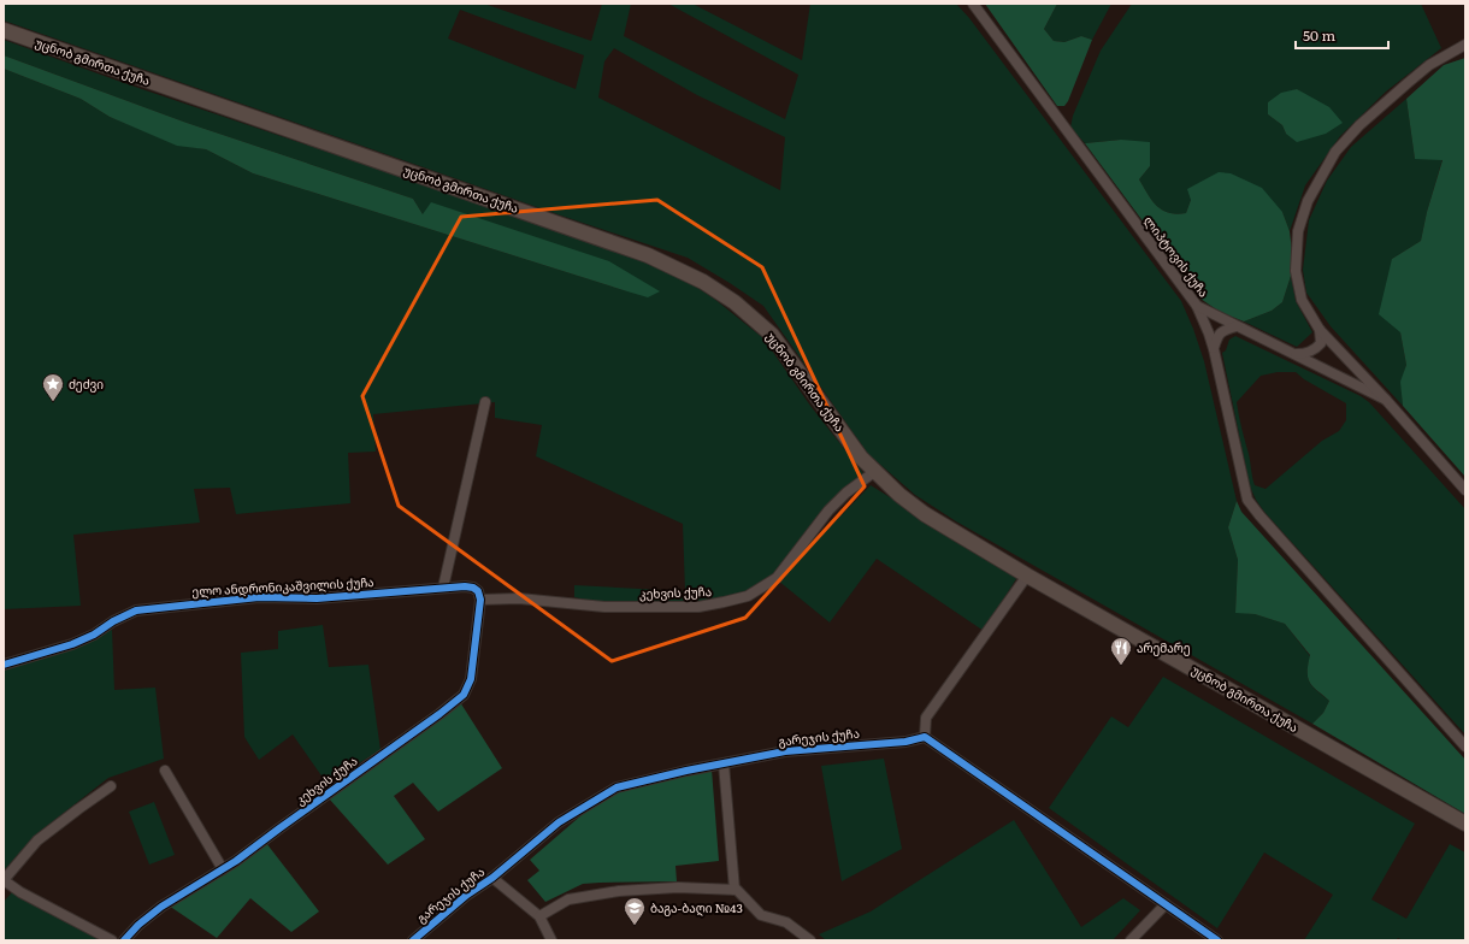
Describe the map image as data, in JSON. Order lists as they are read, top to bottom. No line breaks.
{"streets":{"main road":["უცნობ გმირთა ქუჩა"],"street":["ლიპტოვის ქუჩა","ელო ანდრონიკაშვილის ქუჩა","კეხვის ქუჩა","გარეჯის ქუჩა"]},"crossings":[["უცნობ გმირთა ქუჩა","კეხვის ქუჩა"],["ელო ანდრონიკაშვილის ქუჩა","კეხვის ქუჩა"]],"places":{"place":["ძეძვი"],"restaurant":["არემარე"],"school or university":["ბაგა-ბაღი №43"]},"scale_bar":"50 m"}
